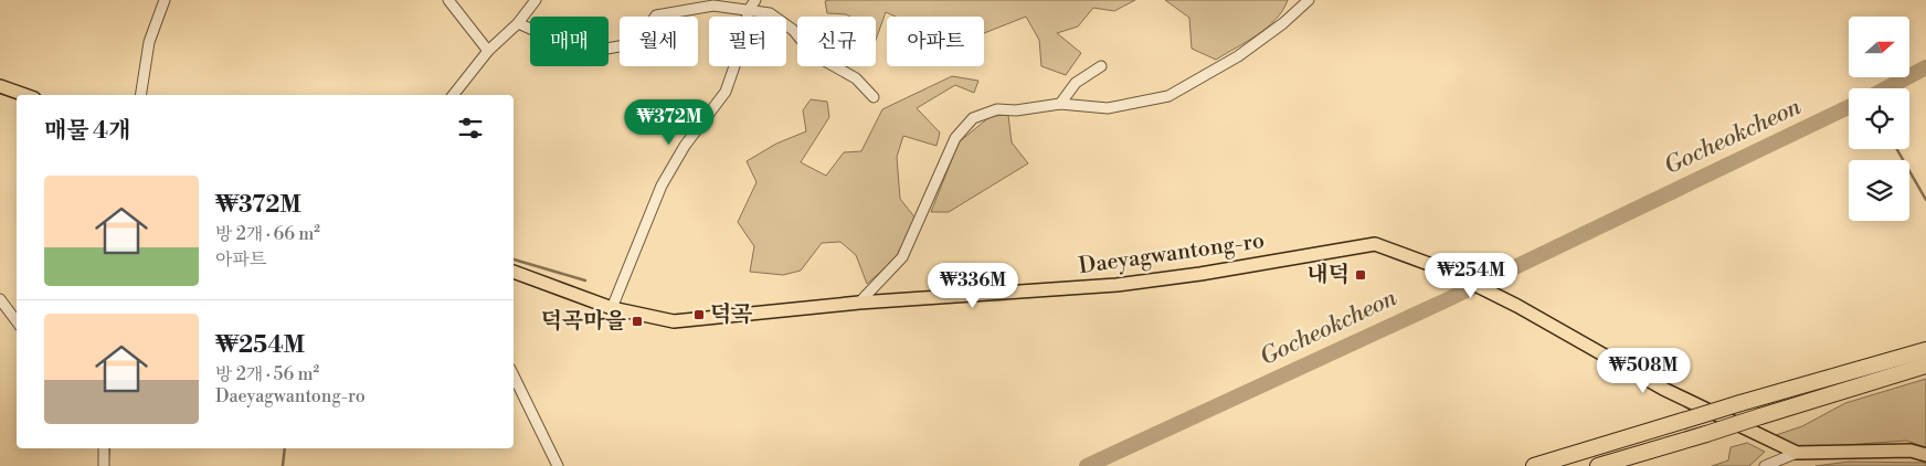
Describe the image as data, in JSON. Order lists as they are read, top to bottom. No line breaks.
{"streets":{"main road":["Daeyagwantong-ro"]},"water":["Gocheokcheon"],"places":{"transit":["내덕","덕곡","덕곡마을"]},"north":"right","page":{"chip":["매매","월세","필터","신규","아파트"],"heading":"매물 4개","price":["₩372M","₩254M","₩336M","₩508M"],"list":[{"name":"₩372M","note":"방 2개 · 66 m² · 아파트"},{"name":"₩254M","note":"방 2개 · 56 m² · Daeyagwantong-ro"}]}}
